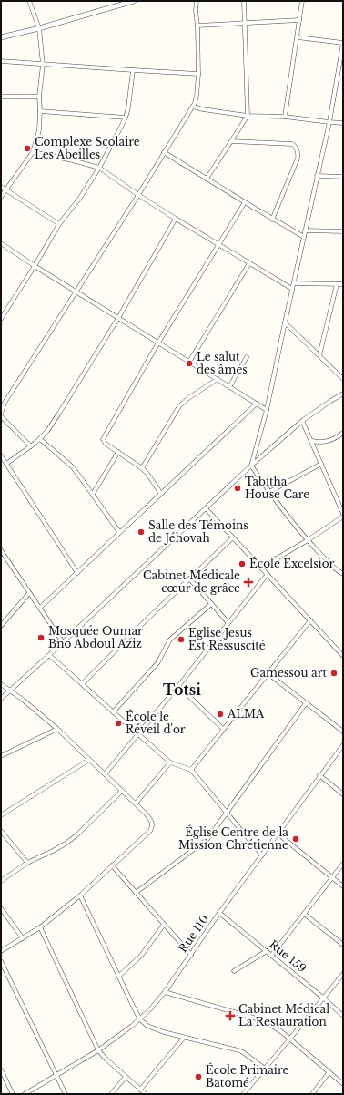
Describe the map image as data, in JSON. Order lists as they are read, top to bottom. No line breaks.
{"streets":{"street":["Rue 110","Rue 159"]},"crossings":[["Rue 110","Rue 159"]],"districts":["Totsi"],"places":{"other":["Complexe Scolaire Les Abeilles","Le salut des âmes","Tabitha House Care","Salle des Témoins de Jéhovah","École Excelsior","Mosquée Oumar Bno Abdoul Aziz","Eglise Jesus Est Réssuscité","Gamessou art","ALMA","École le Réveil d'or","Église Centre de la Mission Chrétienne","École Primaire Batomé"],"health":["Cabinet Médicale cœur de grâce","Cabinet Médical La Restauration"]}}
